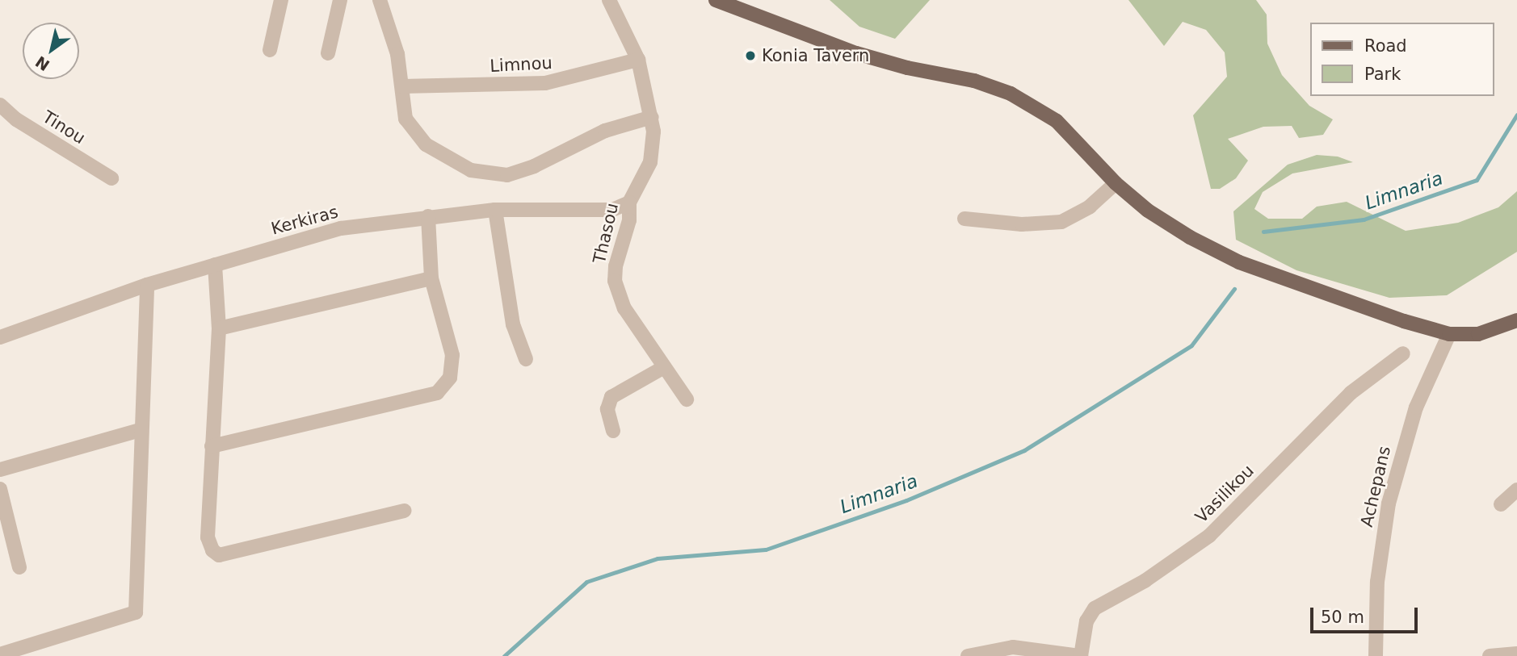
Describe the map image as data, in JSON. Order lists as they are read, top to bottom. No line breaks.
{"streets":{"street":["Limnou","Tinou","Kerkiras","Thasou","Achepans","Vasilikou"]},"crossings":[["Limnou","Thasou"],["Kerkiras","Thasou"]],"water":["Limnaria"],"places":["Konia Tavern"],"legend":["Road","Park"],"scale_bar":"50 m","north":"bottom left"}
